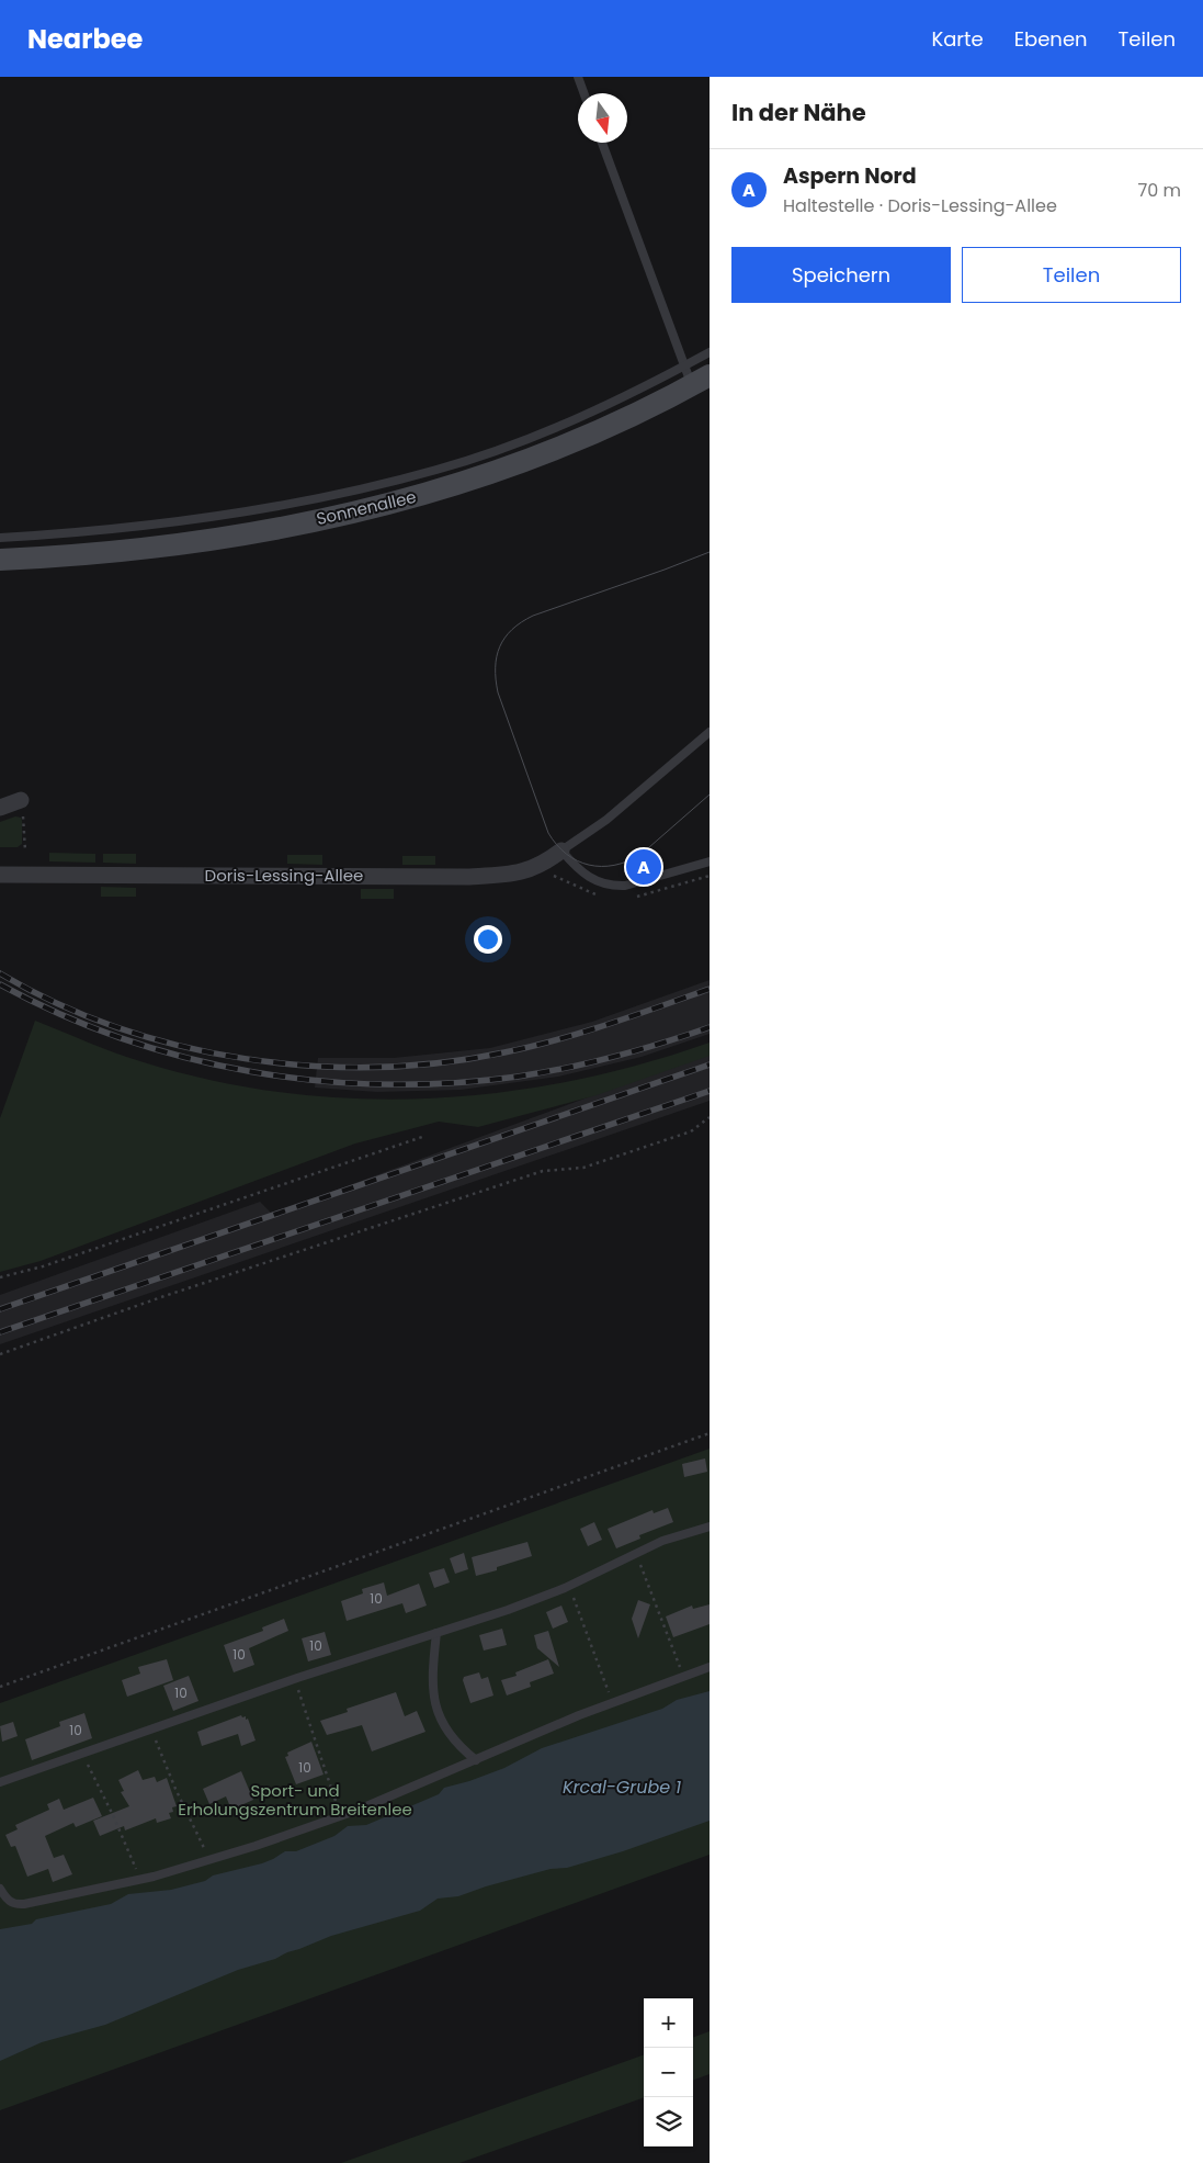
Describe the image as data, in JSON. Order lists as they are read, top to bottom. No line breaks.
{"streets":{"street":["Sonnenallee","Doris-Lessing-Allee"]},"water":["Krcal-Grube 1"],"parks":["Sport- und Erholungszentrum Breitenlee"],"house_numbers":["10","10","10","10","10","10"],"north":"bottom","page":{"header":"Nearbee","nav":["Karte","Ebenen","Teilen"],"heading":"In der Nähe","list":[{"mark":"A","name":"Aspern Nord","note":"Haltestelle · Doris-Lessing-Allee","value":"70 m"}],"buttons":["Speichern","Teilen"],"pins":"A","map_buttons":["+","−"]}}
